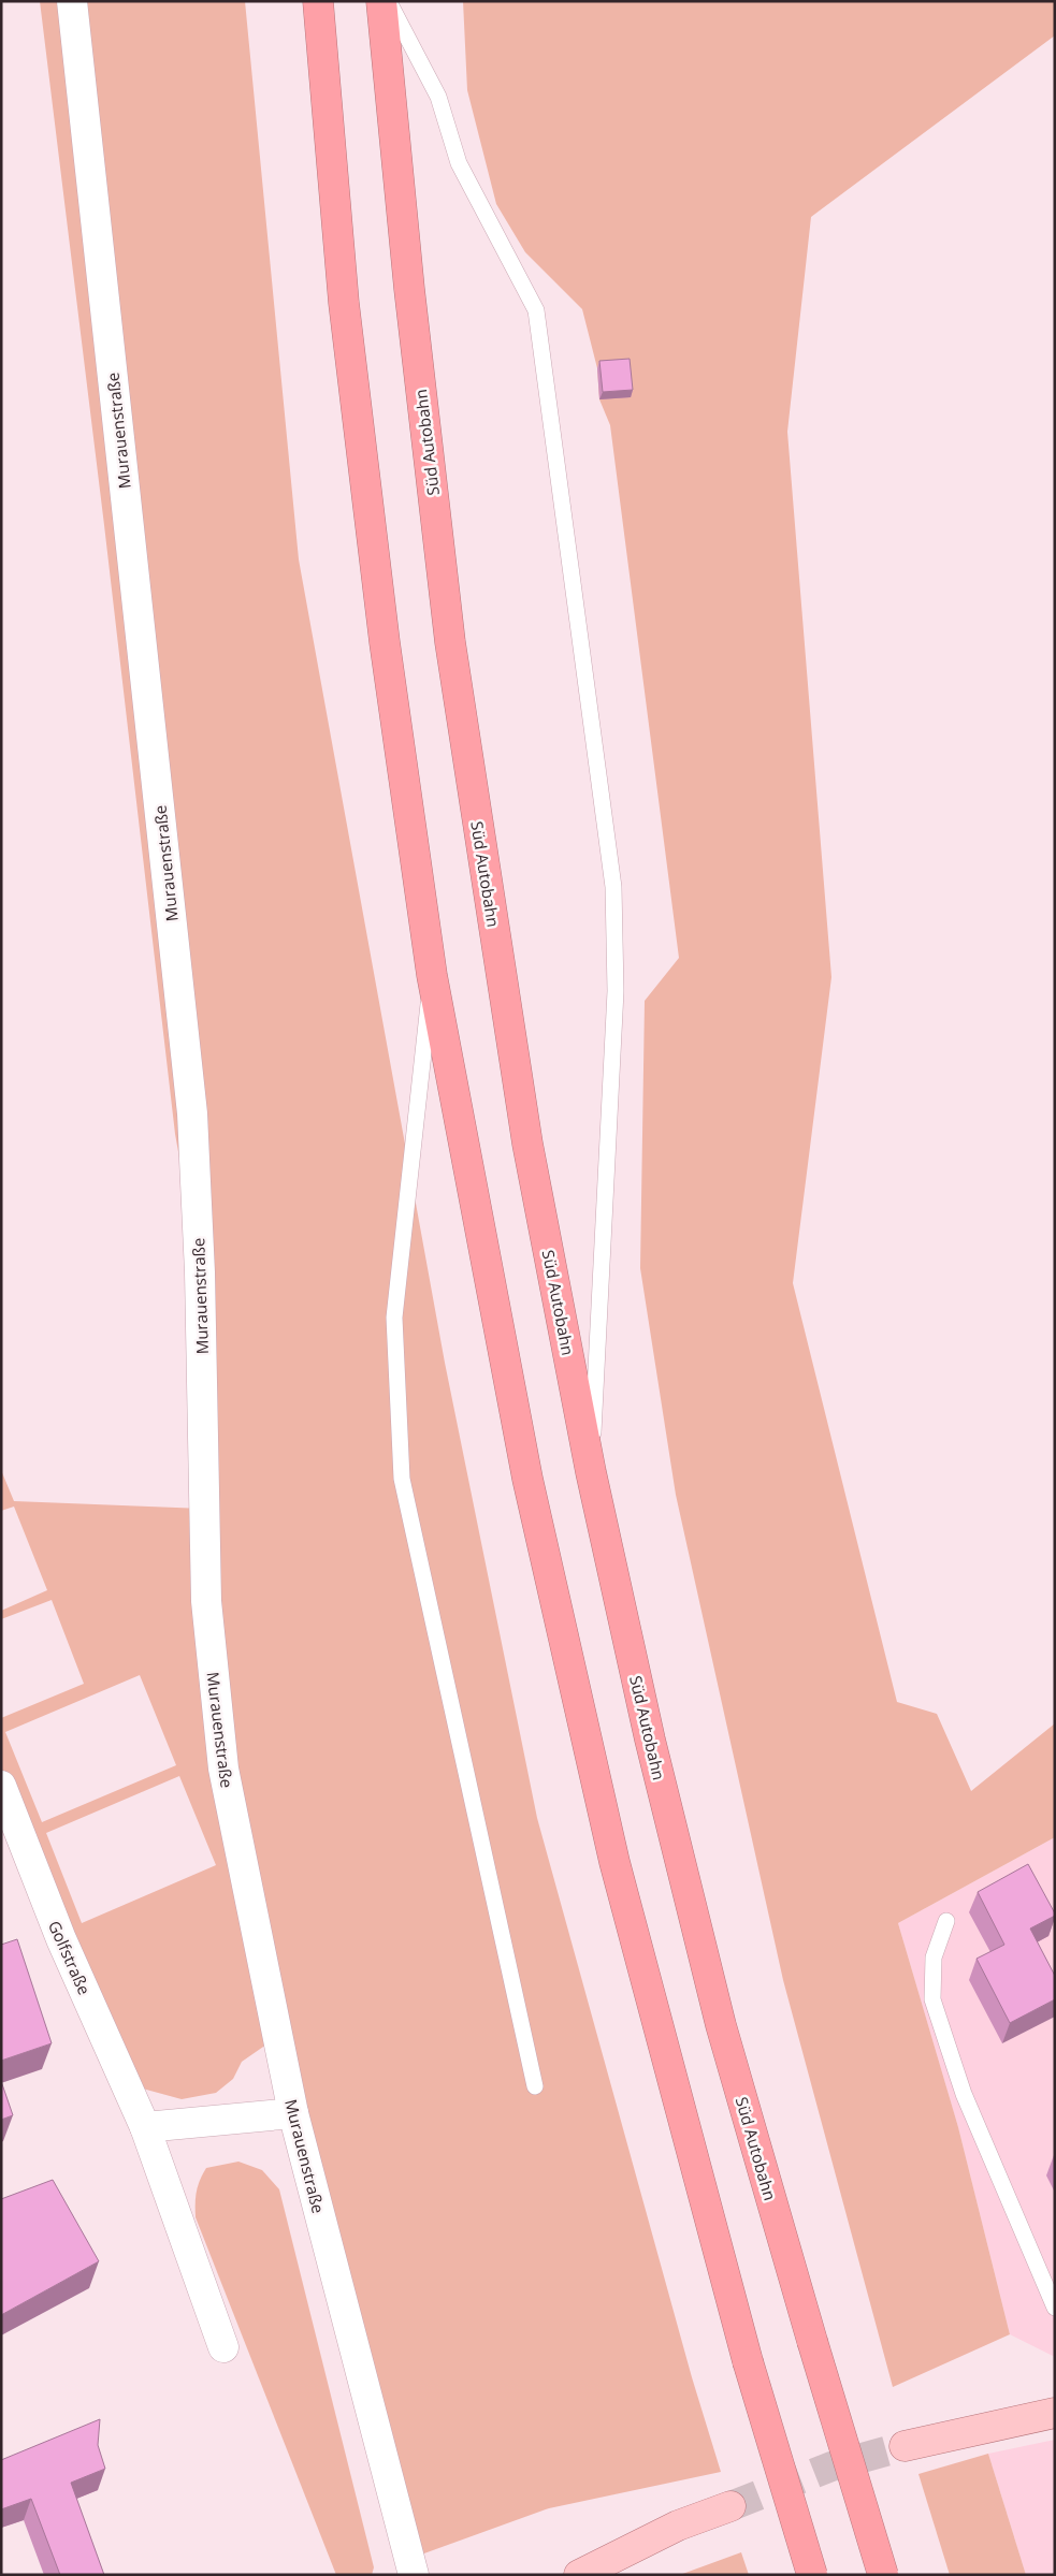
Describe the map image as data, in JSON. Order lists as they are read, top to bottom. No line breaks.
{"streets":{"highway":["Süd Autobahn"],"street":["Murauenstraße","Golfstraße"]}}
